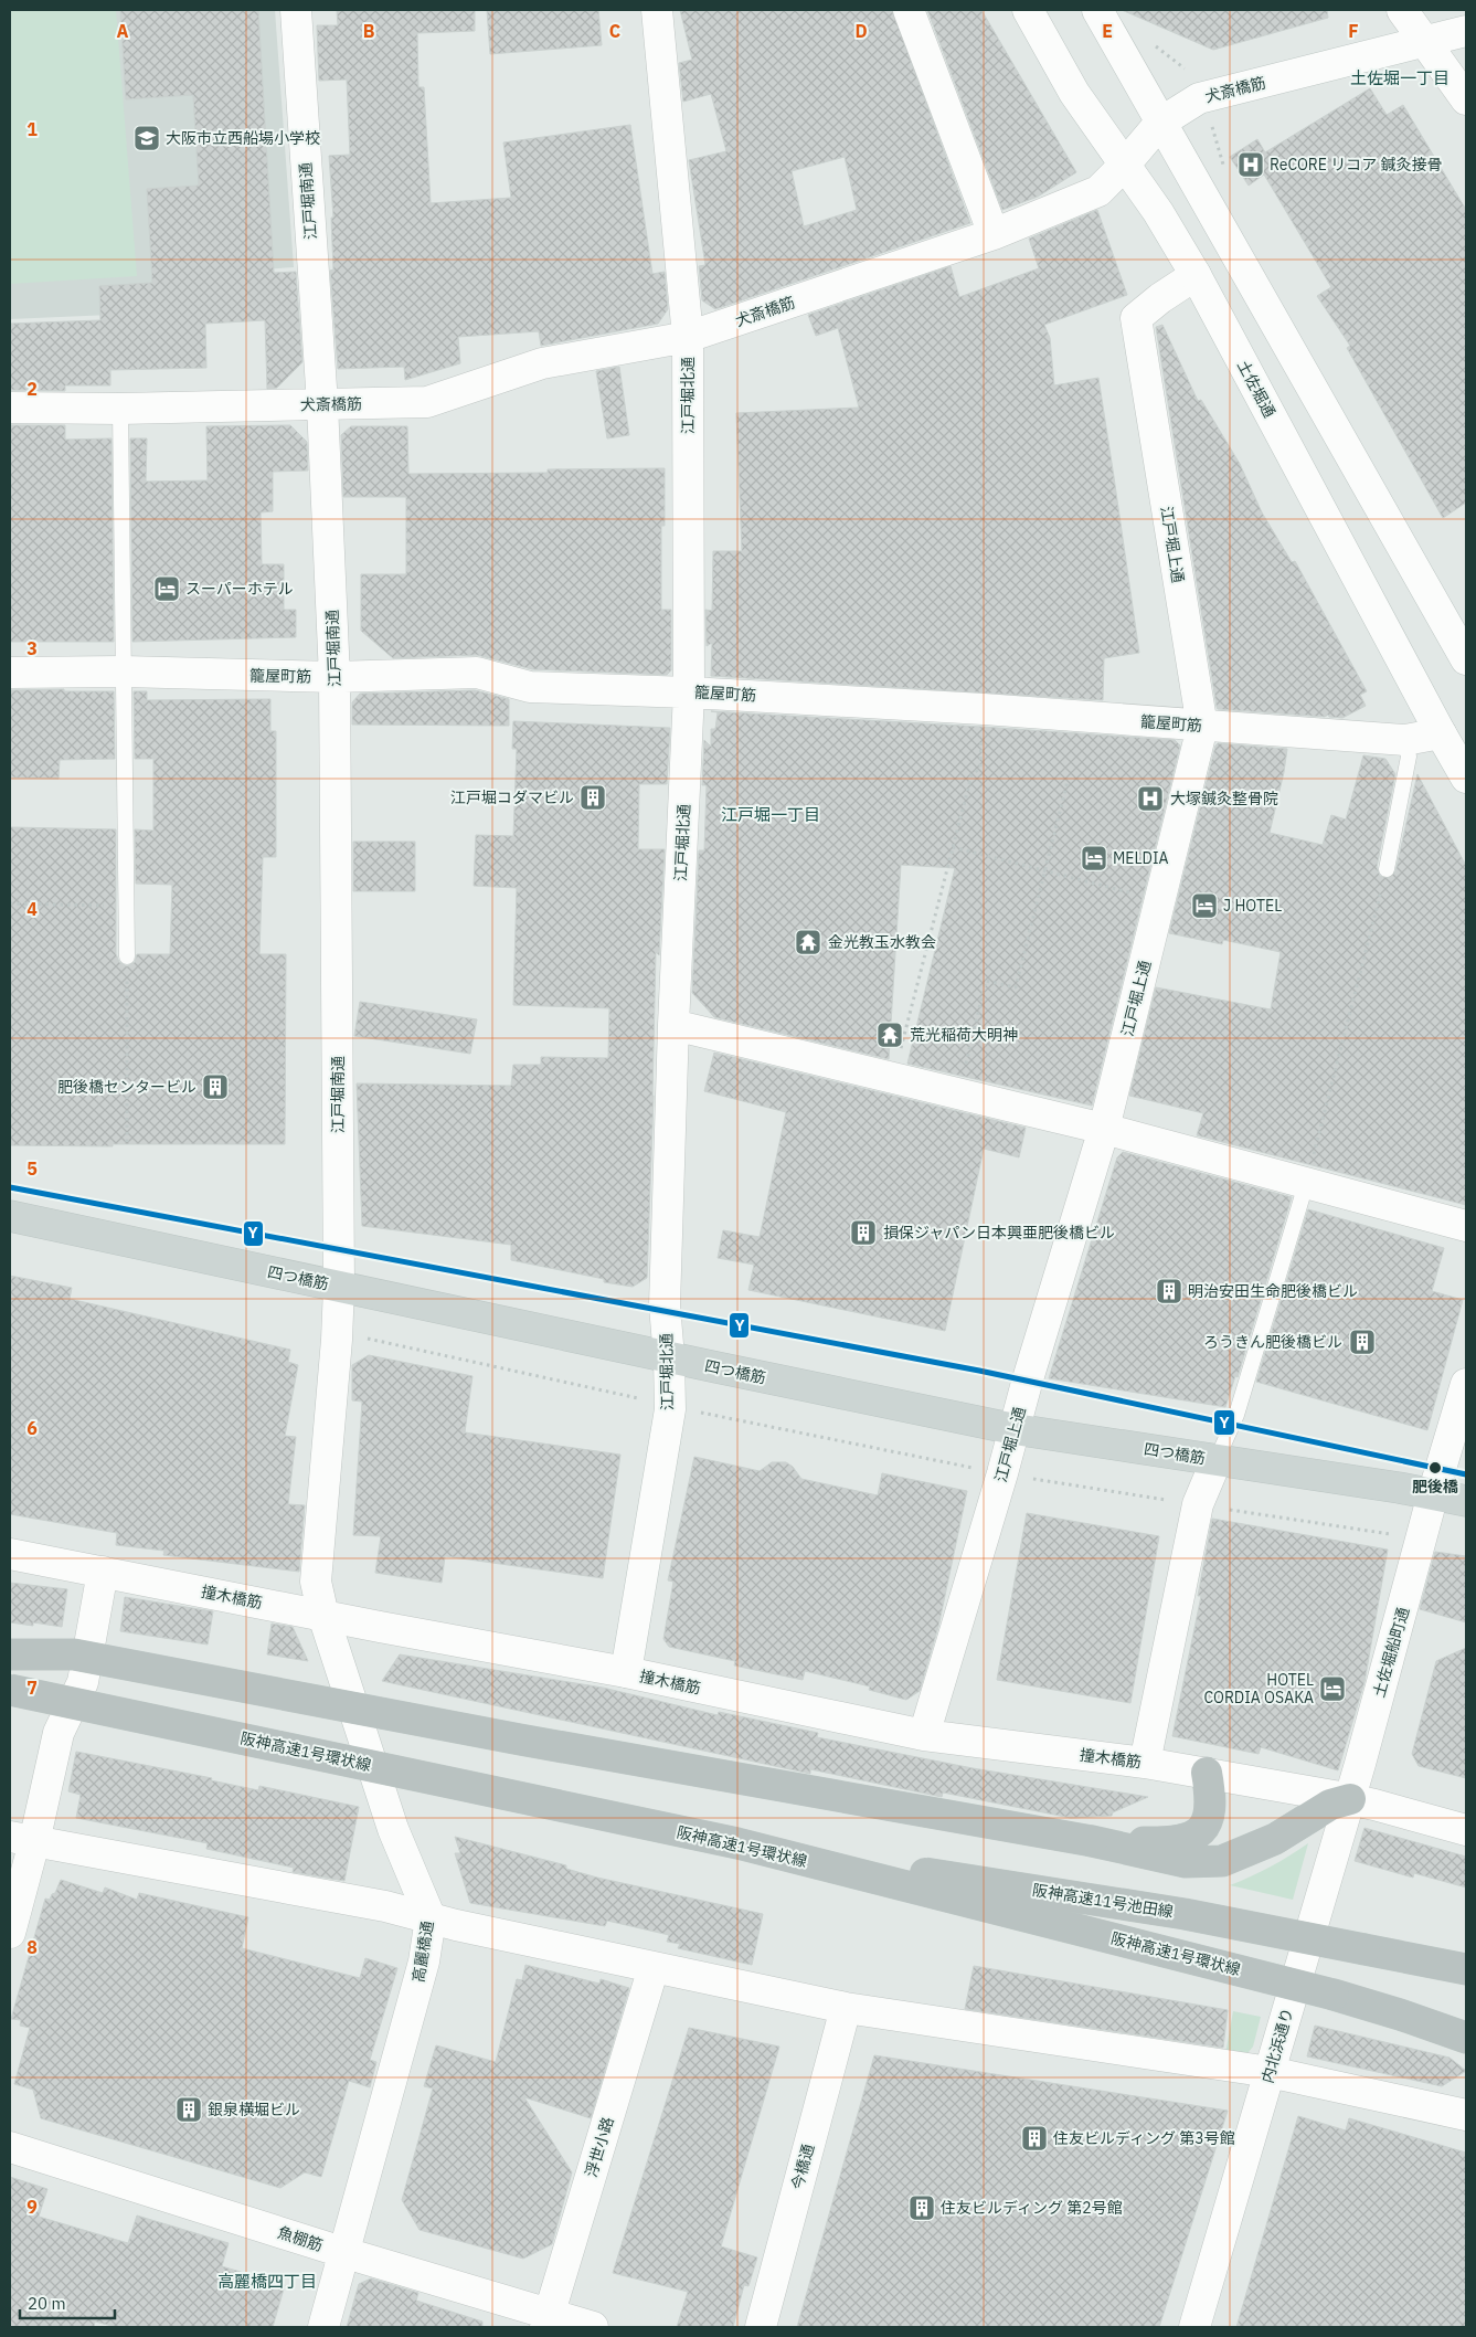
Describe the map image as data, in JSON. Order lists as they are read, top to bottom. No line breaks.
{"streets":{"highway":["阪神高速1号環状線","阪神高速11号池田線"],"main road":["四つ橋筋"],"street":["犬斎橋筋","江戸堀南通","土佐堀通","江戸堀北通","江戸堀上通","籠屋町筋","撞木橋筋","土佐堀船町通","高麗橋通","内北浜通り","浮世小路","今橋通","魚棚筋"]},"crossings":[["犬斎橋筋","江戸堀南通"],["犬斎橋筋","土佐堀通"],["犬斎橋筋","江戸堀北通"],["江戸堀南通","籠屋町筋"],["江戸堀南通","四つ橋筋"],["土佐堀通","江戸堀上通"],["土佐堀通","籠屋町筋"],["江戸堀北通","籠屋町筋"],["江戸堀北通","四つ橋筋"],["江戸堀北通","撞木橋筋"],["江戸堀上通","籠屋町筋"],["江戸堀上通","四つ橋筋"],["江戸堀上通","撞木橋筋"],["撞木橋筋","高麗橋通"],["撞木橋筋","内北浜通り"],["土佐堀船町通","内北浜通り"],["阪神高速1号環状線","阪神高速11号池田線"],["高麗橋通","魚棚筋"],["浮世小路","魚棚筋"]],"districts":["土佐堀一丁目","江戸堀一丁目","高麗橋四丁目"],"places":{"school or university":["大阪市立西船場小学校"],"hospital":["ReCORE リコア 鍼灸接骨","大塚鍼灸整骨院"],"hotel":["スーパーホテル","MELDIA","J HOTEL","HOTEL CORDIA OSAKA"],"building":["江戸堀コダマビル","肥後橋センタービル","損保ジャパン日本興亜肥後橋ビル","明治安田生命肥後橋ビル","ろうきん肥後橋ビル","銀泉横堀ビル","住友ビルディング 第3号館","住友ビルディング 第2号館"],"temple":["金光教玉水教会","荒光稲荷大明神"],"other":["肥後橋"]},"lines":["transit line Y"],"scale_bar":"20 m","grid":{"columns":["A","B","C","D","E","F"],"rows":["1","2","3","4","5","6","7","8","9"]}}
